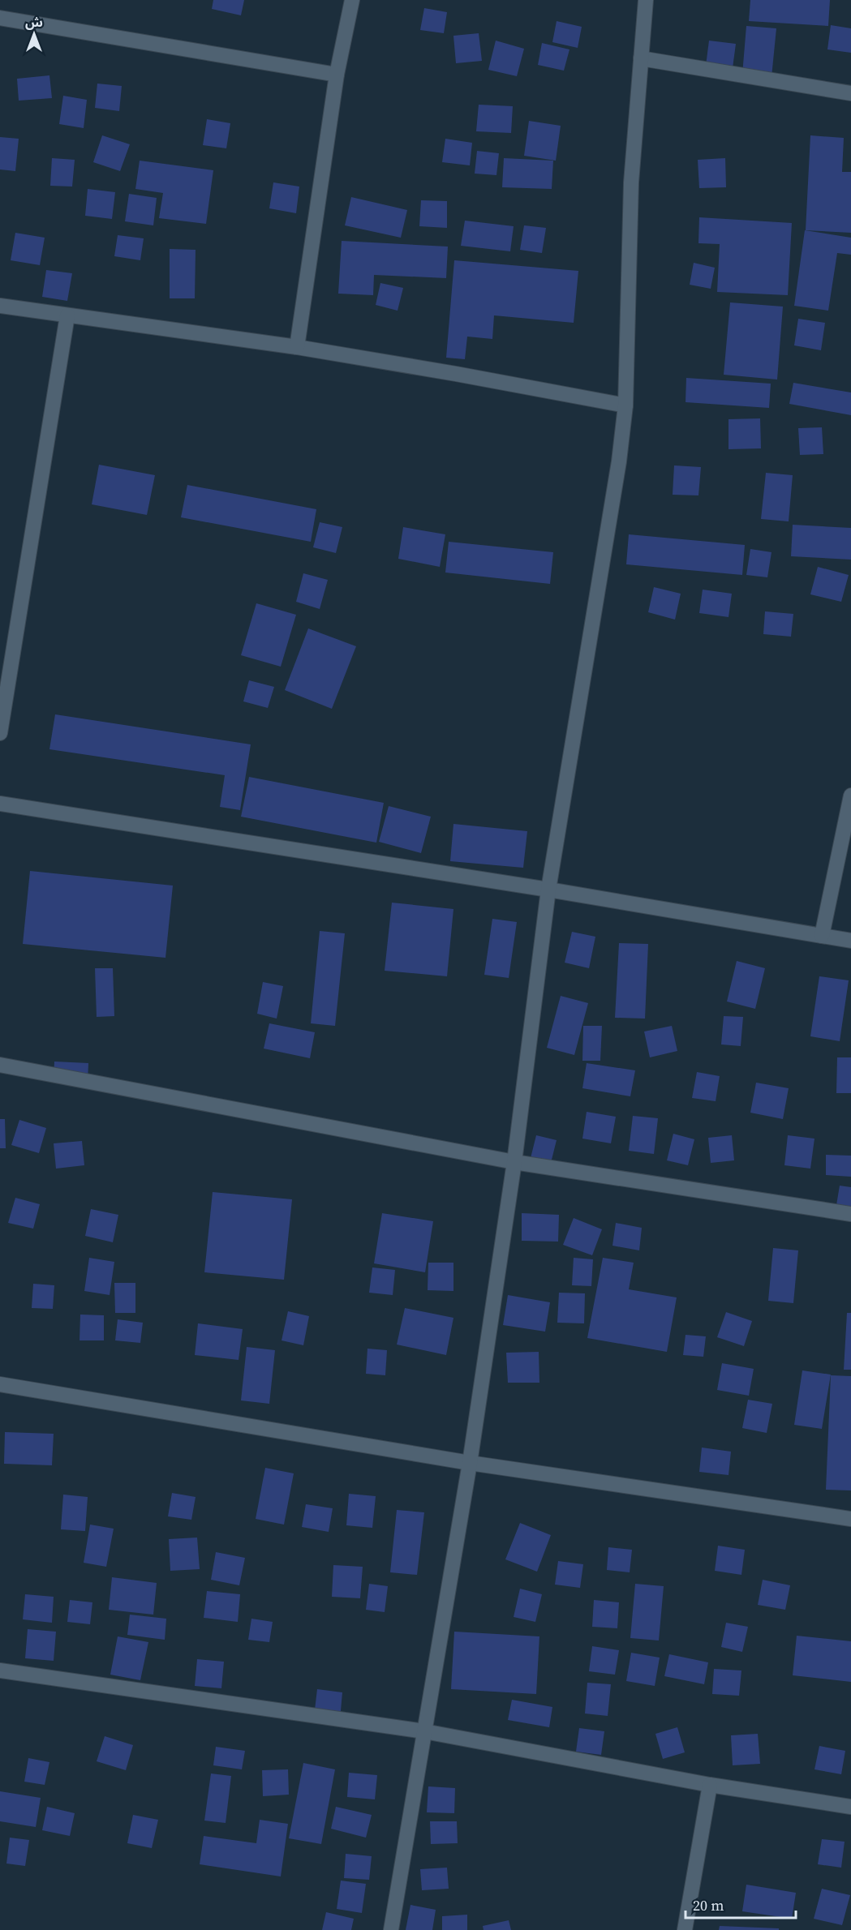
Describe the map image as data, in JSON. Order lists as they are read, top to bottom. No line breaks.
{"scale_bar":"20 m","north":"top"}
